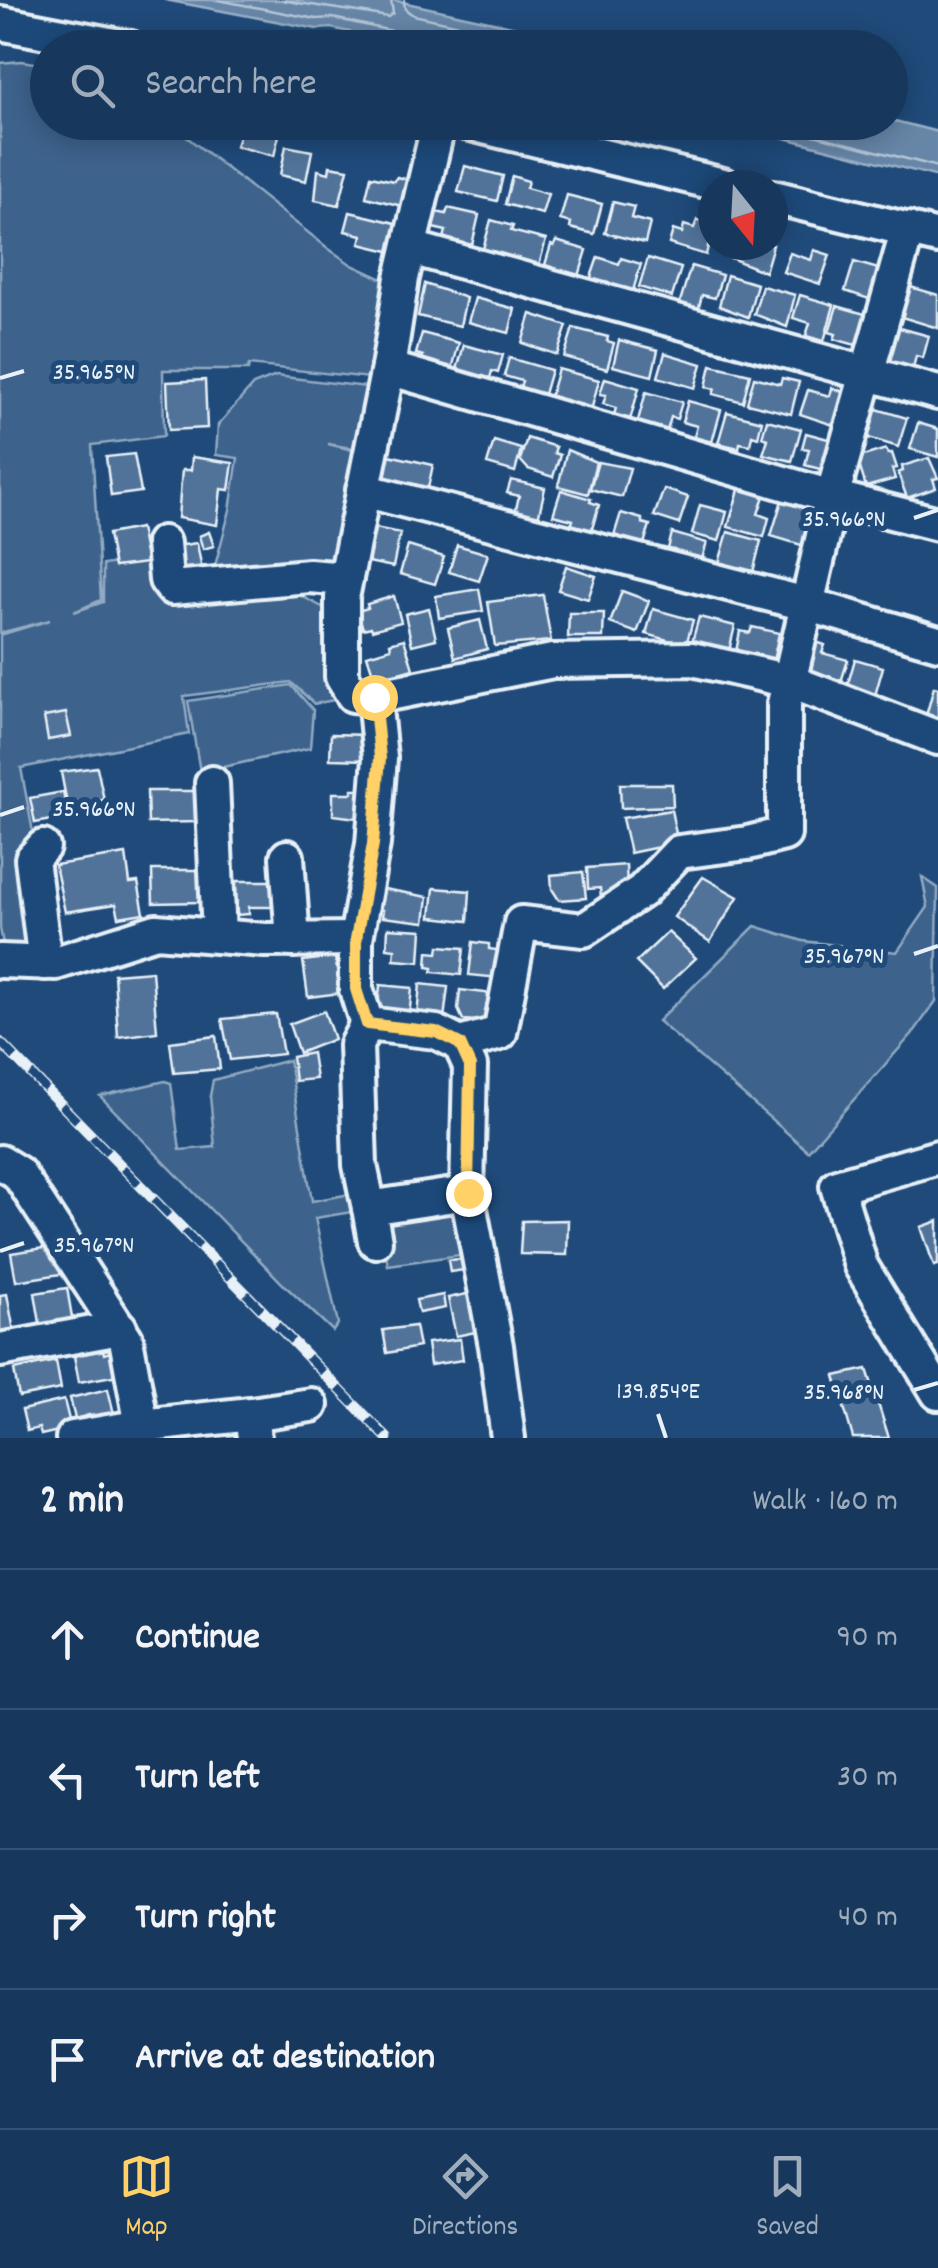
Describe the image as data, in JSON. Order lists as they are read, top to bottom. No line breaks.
{"north":"bottom","page":{"search":"Search here","heading":["2 min","Walk · 160 m"],"list":[["Continue","90 m"],["Turn left","30 m"],["Turn right","40 m"],"Arrive at destination"],"nav":["Map","Directions","Saved"]},"coordinates":["35.965°N","35.966°N","35.967°N","139.854°E","35.968°N"]}
